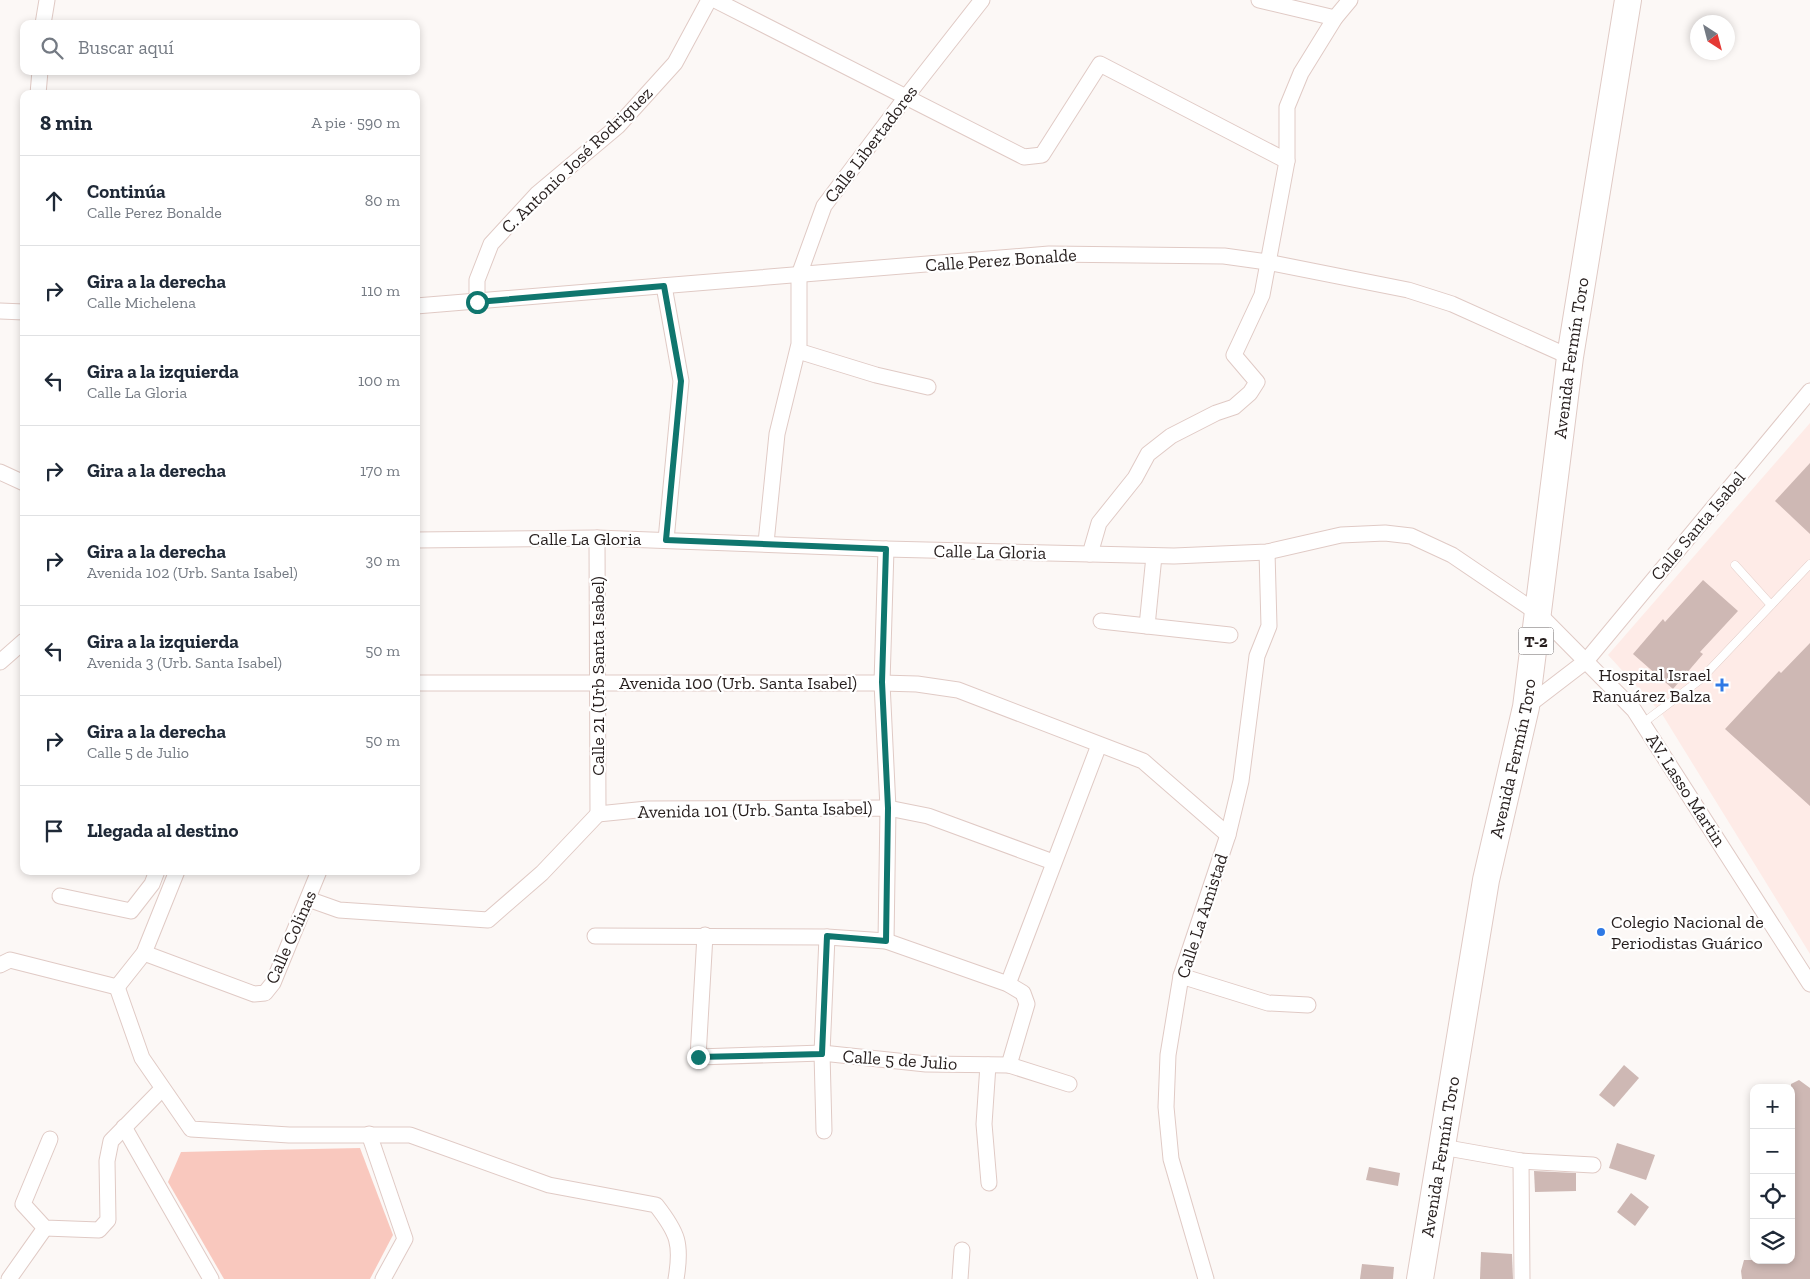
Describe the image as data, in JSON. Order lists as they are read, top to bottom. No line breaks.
{"streets":{"highway":["Avenida Fermín Toro","T-2"],"street":["Calle Libertadores","C. Antonio José Rodriguez","Calle Perez Bonalde","Calle Santa Isabel","Calle La Gloria","Calle 21 (Urb Santa Isabel)","Avenida 100 (Urb. Santa Isabel)","AV. Lasso Martin","Avenida 101 (Urb. Santa Isabel)","Calle La Amistad","Calle Colinas","Calle 5 de Julio"]},"crossings":[["Calle Libertadores","Calle Perez Bonalde"],["Calle Libertadores","Calle La Gloria"],["C. Antonio José Rodriguez","Calle Perez Bonalde"],["Calle Perez Bonalde","Avenida Fermín Toro"],["Avenida Fermín Toro","Calle Santa Isabel"],["Avenida Fermín Toro","Calle La Gloria"],["Avenida Fermín Toro","AV. Lasso Martin"],["Calle Santa Isabel","AV. Lasso Martin"],["Calle La Gloria","Calle 21 (Urb Santa Isabel)"],["Calle La Gloria","AV. Lasso Martin"],["Calle La Gloria","Calle La Amistad"],["Calle 21 (Urb Santa Isabel)","Avenida 100 (Urb. Santa Isabel)"],["Calle 21 (Urb Santa Isabel)","Avenida 101 (Urb. Santa Isabel)"],["Avenida 100 (Urb. Santa Isabel)","Calle La Amistad"]],"places":{"health":["Hospital Israel Ranuárez Balza"],"other":["Colegio Nacional de Periodistas Guárico"]},"north":"bottom right","page":{"search":"Buscar aquí","heading":["8 min","A pie · 590 m"],"list":[["Continúa","Calle Perez Bonalde","80 m"],["Gira a la derecha","Calle Michelena","110 m"],["Gira a la izquierda","Calle La Gloria","100 m"],["Gira a la derecha","170 m"],["Gira a la derecha","Avenida 102 (Urb. Santa Isabel)","30 m"],["Gira a la izquierda","Avenida 3 (Urb. Santa Isabel)","50 m"],["Gira a la derecha","Calle 5 de Julio","50 m"],"Llegada al destino"],"map_buttons":["+","−"]}}
